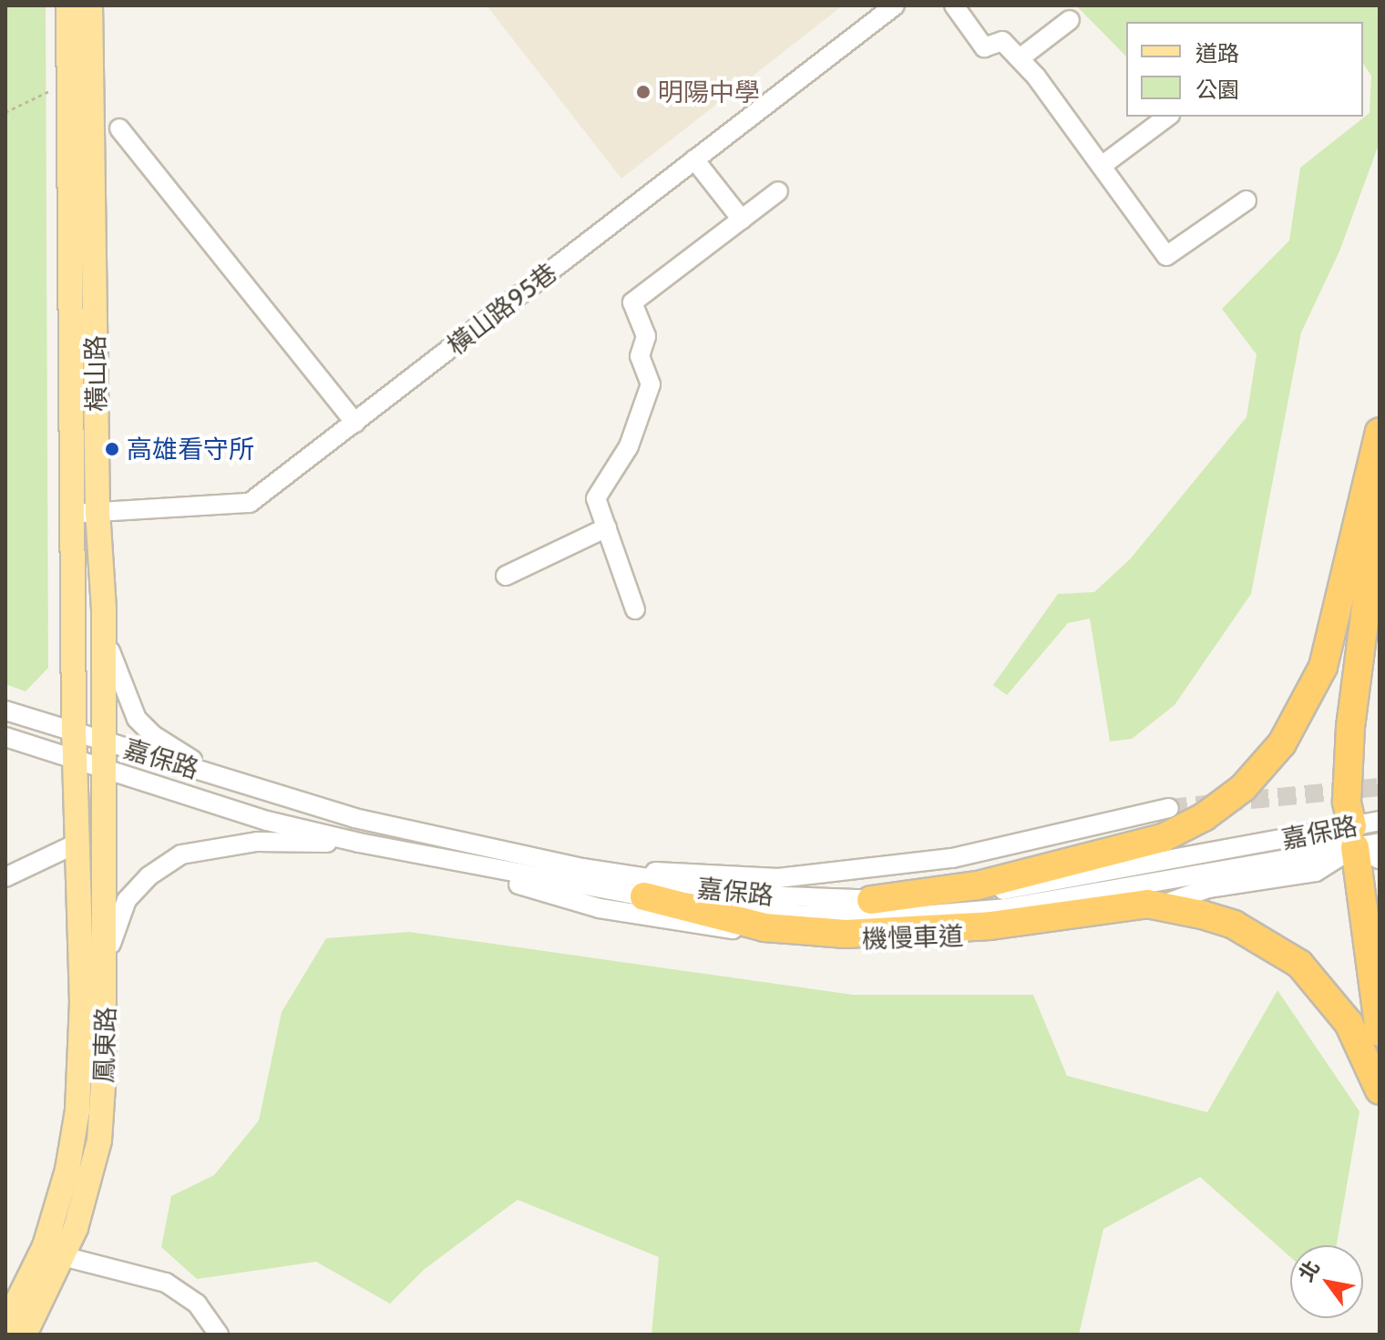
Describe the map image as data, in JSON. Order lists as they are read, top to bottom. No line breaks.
{"streets":{"main road":["橫山路","鳳東路"],"street":["橫山路95巷","嘉保路","機慢車道"]},"crossings":[["橫山路95巷","橫山路"],["橫山路","嘉保路"],["橫山路","鳳東路"],["嘉保路","機慢車道"],["嘉保路","鳳東路"]],"places":["明陽中學","高雄看守所"],"legend":["道路","公園"],"north":"top left"}
